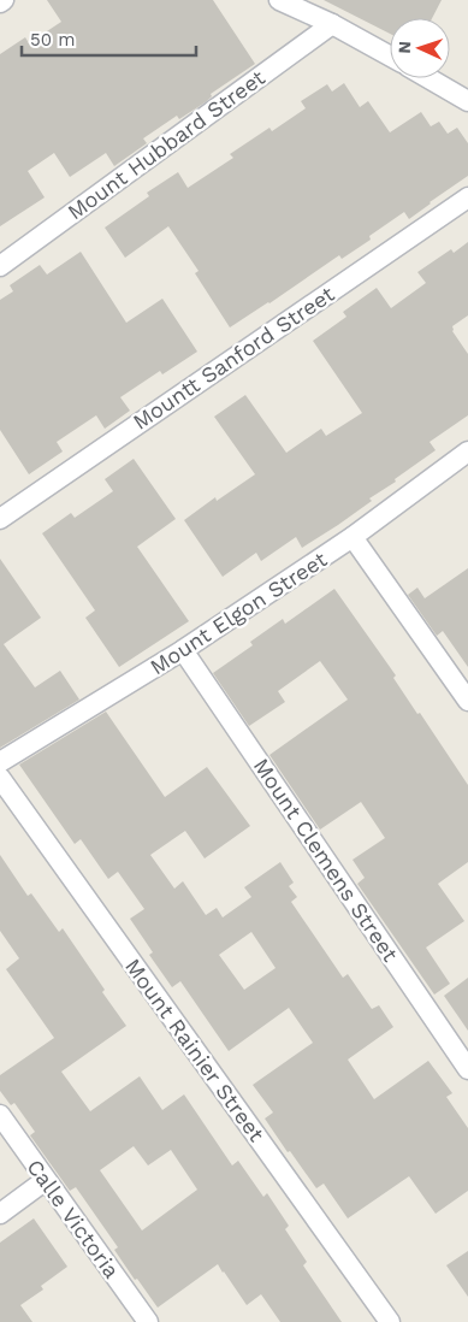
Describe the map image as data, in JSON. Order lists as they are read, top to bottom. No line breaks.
{"streets":{"street":["Mount Hubbard Street","Mountt Sanford Street","Mount Elgon Street","Mount Clemens Street","Mount Rainier Street","Calle Victoria"]},"crossings":[["Mount Elgon Street","Mount Clemens Street"]],"scale_bar":"50 m","north":"left"}
